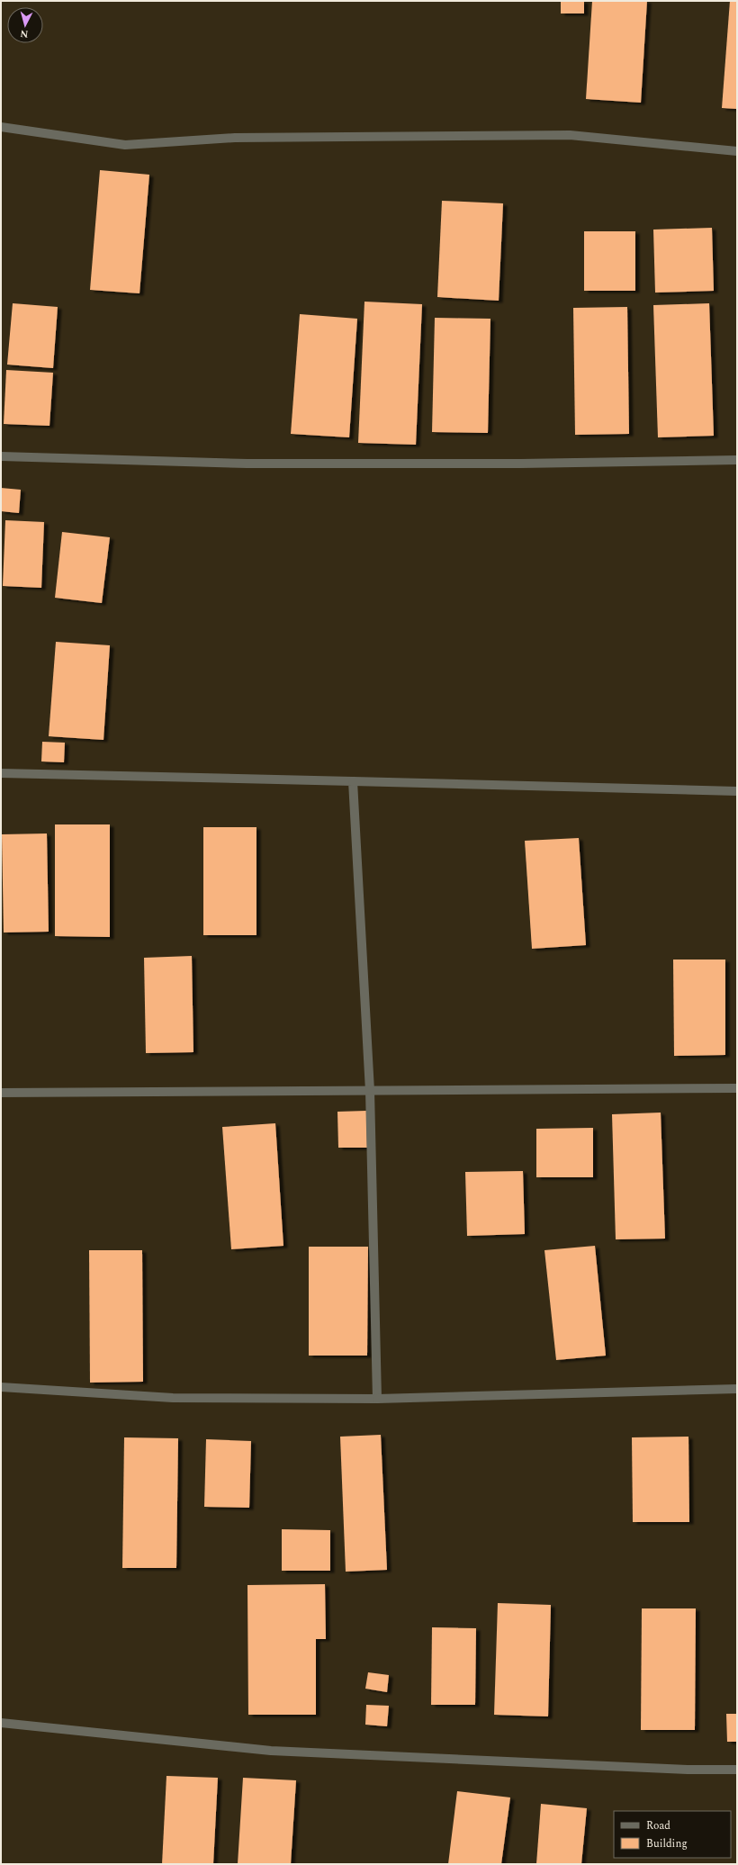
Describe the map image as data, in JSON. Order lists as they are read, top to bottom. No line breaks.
{"legend":["Road","Building"],"north":"bottom"}
